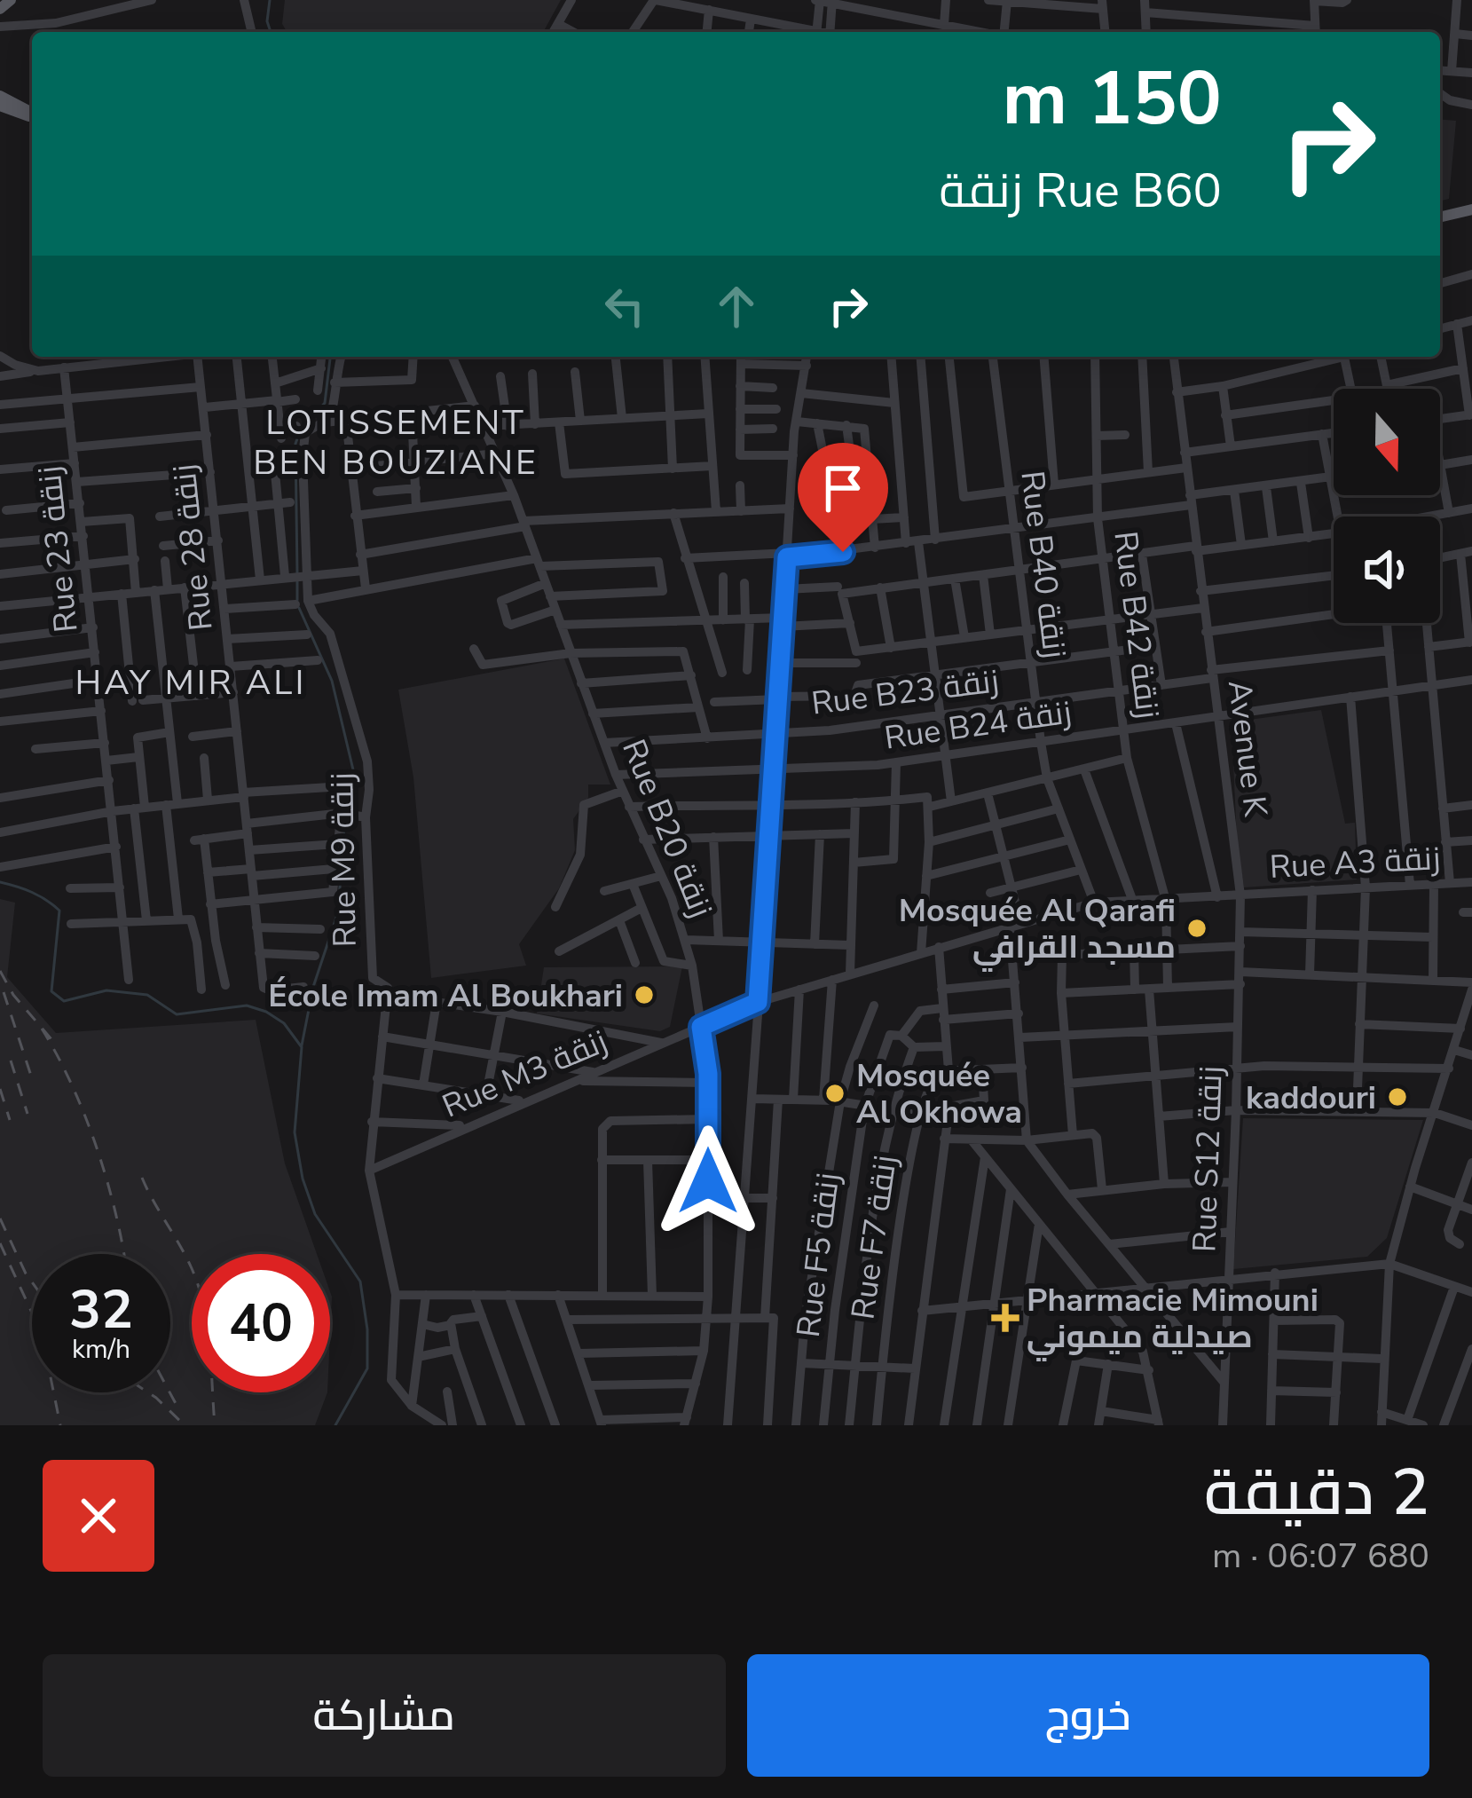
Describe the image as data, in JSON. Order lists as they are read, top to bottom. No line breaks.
{"streets":{"street":["Rue 28 زنقة","Rue 23 زنقة","Rue B40 زنقة","Rue B42 زنقة","Rue B23 زنقة","Rue B24 زنقة","Avenue K","Rue B20 زنقة","Rue M9 زنقة","Rue A3 زنقة","Rue M3 زنقة","Rue S12 زنقة","Rue F7 زنقة","Rue F5 زنقة"]},"crossings":[["Rue B40 زنقة","Rue B23 زنقة"],["Rue B40 زنقة","Rue B24 زنقة"],["Rue B40 زنقة","Rue A3 زنقة"],["Rue B42 زنقة","Rue B23 زنقة"],["Rue B42 زنقة","Rue B24 زنقة"],["Rue B42 زنقة","Rue A3 زنقة"],["Rue B23 زنقة","Avenue K"],["Rue B23 زنقة","Rue B20 زنقة"],["Rue B24 زنقة","Avenue K"],["Rue B24 زنقة","Rue B20 زنقة"],["Avenue K","Rue A3 زنقة"],["Avenue K","Rue S12 زنقة"],["Rue B20 زنقة","Rue M3 زنقة"],["Rue M9 زنقة","Rue M3 زنقة"],["Rue A3 زنقة","Rue M3 زنقة"],["Rue A3 زنقة","Rue S12 زنقة"]],"districts":["LOTISSEMENT BEN BOUZIANE","HAY MIR ALI"],"places":{"other":["Mosquée Al Qarafi مسجد القرافي","École Imam Al Boukhari","Mosquée Al Okhowa","kaddouri"],"health":["Pharmacie Mimouni صيدلية ميموني"]},"north":"bottom","page":{"turn":["150 m","Rue B60 زنقة"],"speed":"32 km/h","limit":"40","heading":["2 دقيقة","680 m · 06:07"],"buttons":["خروج","مشاركة"]}}
